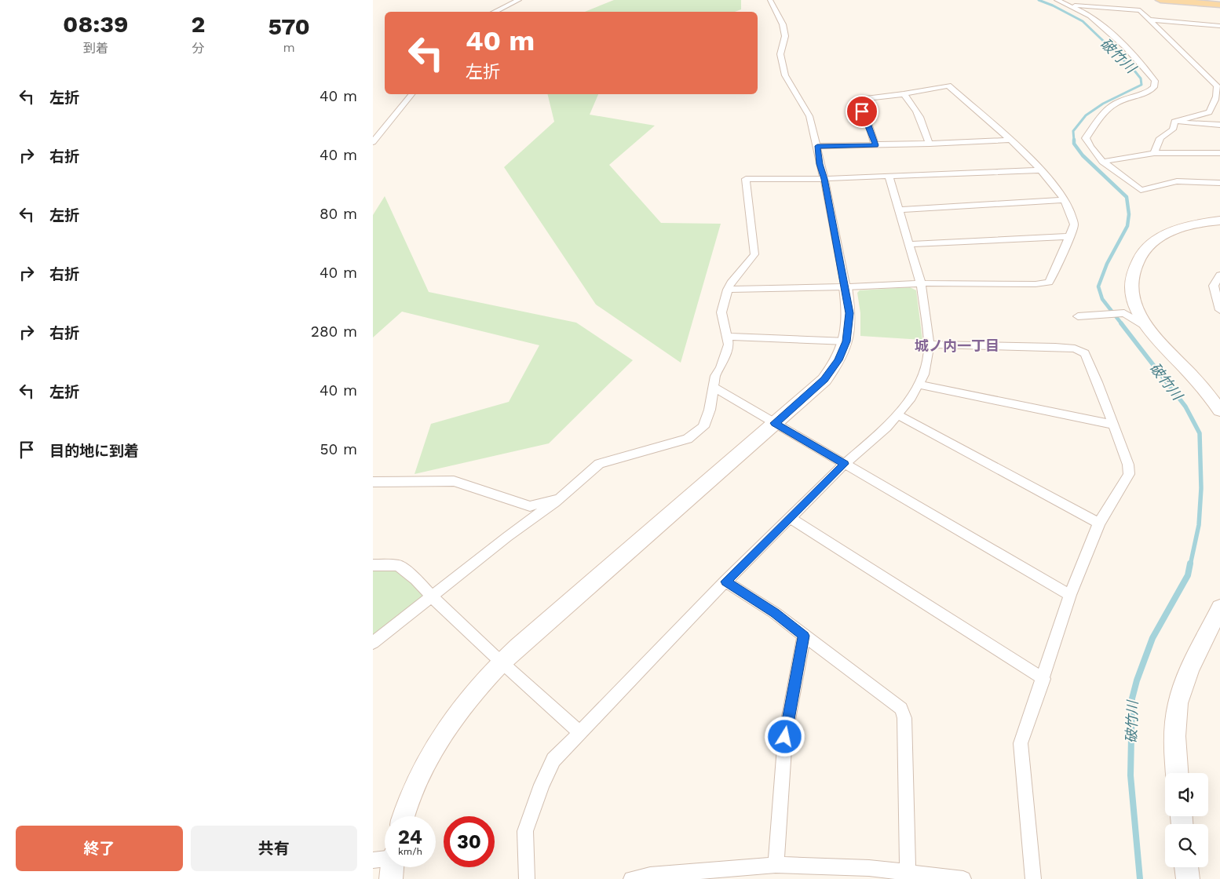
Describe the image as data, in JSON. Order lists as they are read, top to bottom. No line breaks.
{"districts":["城ノ内一丁目"],"water":["破竹川"],"page":{"eta":["08:39","到着","2","分","570","m"],"turn":["40 m","左折"],"list":[{"name":"左折","value":"40 m"},{"name":"右折","value":"40 m"},{"name":"左折","value":"80 m"},{"name":"右折","value":"40 m"},{"name":"右折","value":"280 m"},{"name":"左折","value":"40 m"},{"name":"目的地に到着","value":"50 m"}],"speed":"24 km/h","limit":"30","buttons":["終了","共有"]}}
